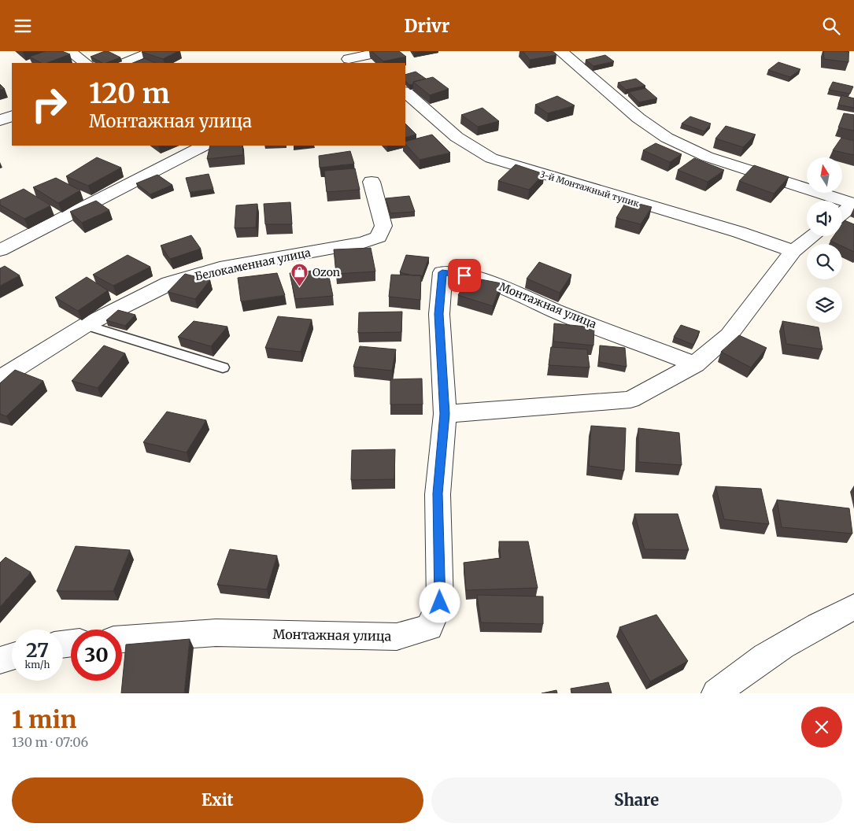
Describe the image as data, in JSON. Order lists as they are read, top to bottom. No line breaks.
{"streets":{"street":["3-й Монтажный тупик","Белокаменная улица","Монтажная улица"]},"places":{"shop":["Ozon"]},"north":"top","page":{"header":"Drivr","turn":["120 m","Монтажная улица"],"speed":"27 km/h","limit":"30","heading":["1 min","130 m · 07:06"],"buttons":["Exit","Share"]}}
